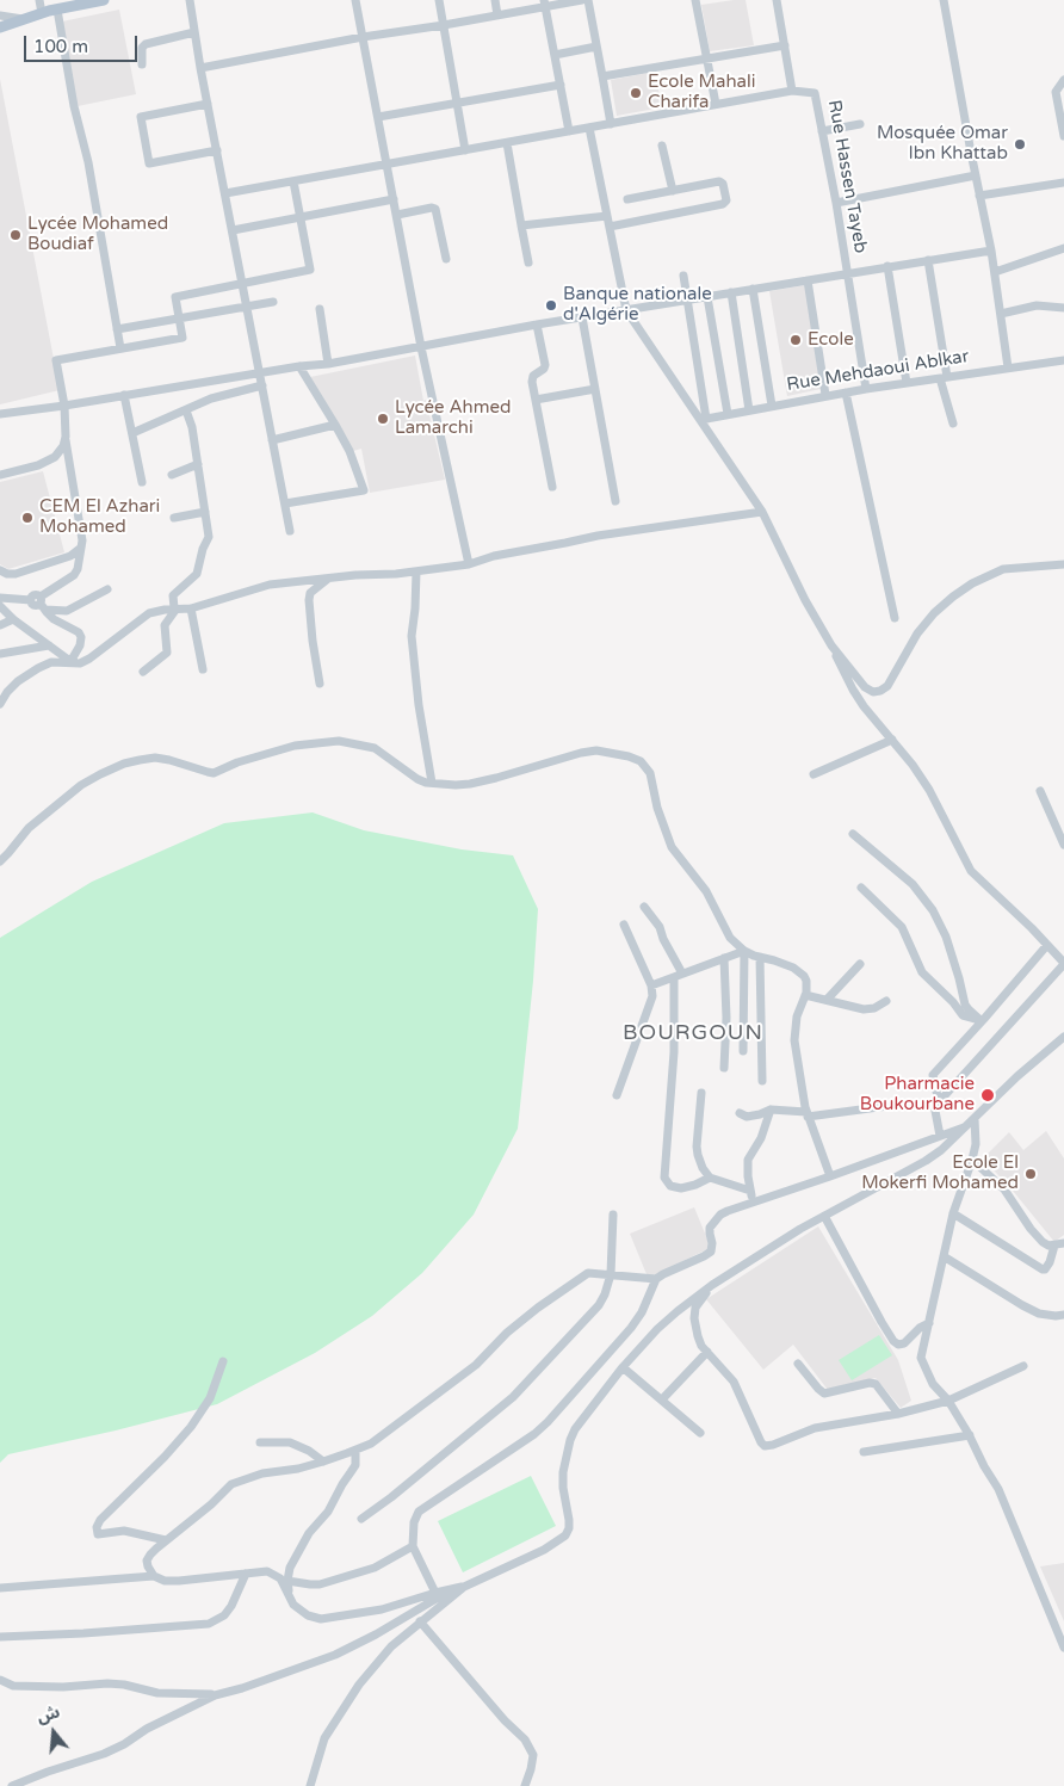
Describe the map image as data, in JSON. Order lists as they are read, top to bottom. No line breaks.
{"streets":{"street":["Rue Hassen Tayeb","Rue Mehdaoui Ablkar"]},"crossings":[["Rue Hassen Tayeb","Rue Mehdaoui Ablkar"]],"districts":["BOURGOUN"],"places":["Ecole Mahali Charifa","Mosquée Omar Ibn Khattab","Lycée Mohamed Boudiaf","Banque nationale d'Algérie","Ecole","Lycée Ahmed Lamarchi","CEM El Azhari Mohamed","Pharmacie Boukourbane","Ecole El Mokerfi Mohamed"],"scale_bar":"100 m","north":"top"}
